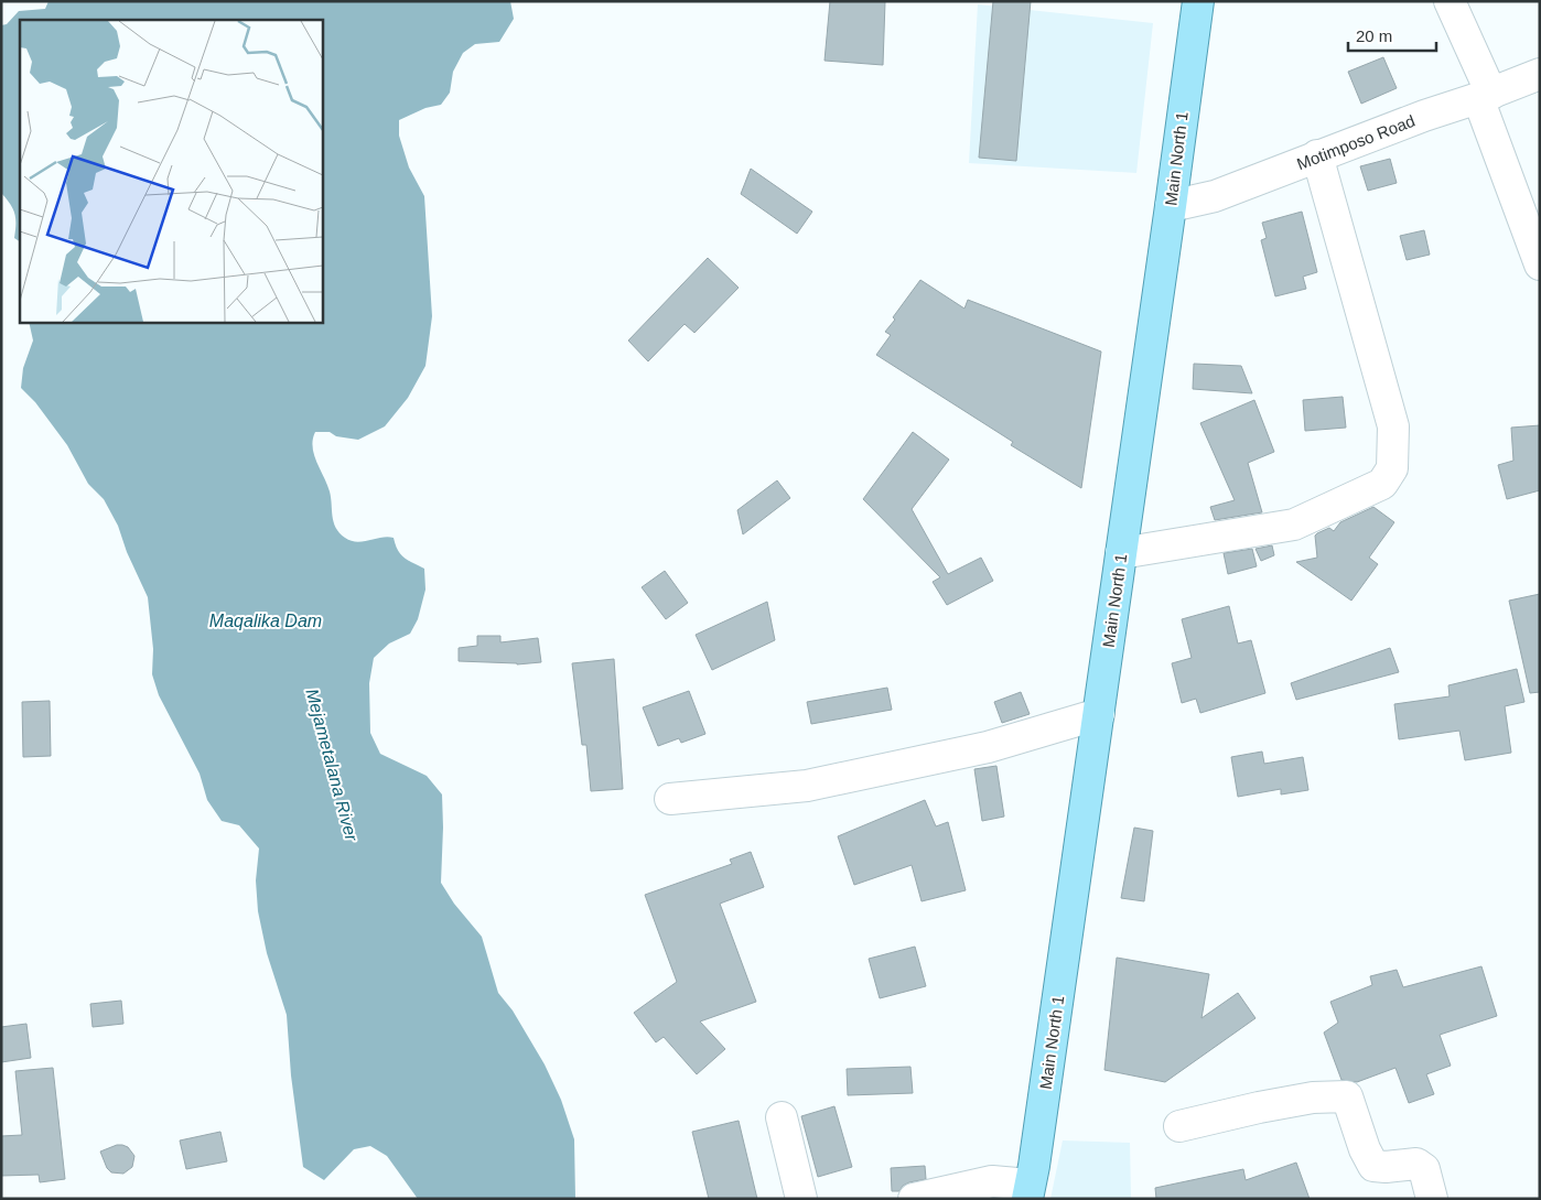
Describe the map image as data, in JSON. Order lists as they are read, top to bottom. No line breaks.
{"streets":{"main road":["Main North 1"],"street":["Motimposo Road"]},"crossings":[["Motimposo Road","Main North 1"]],"water":["Maqalika Dam","Mejametalana River"],"scale_bar":"20 m"}
